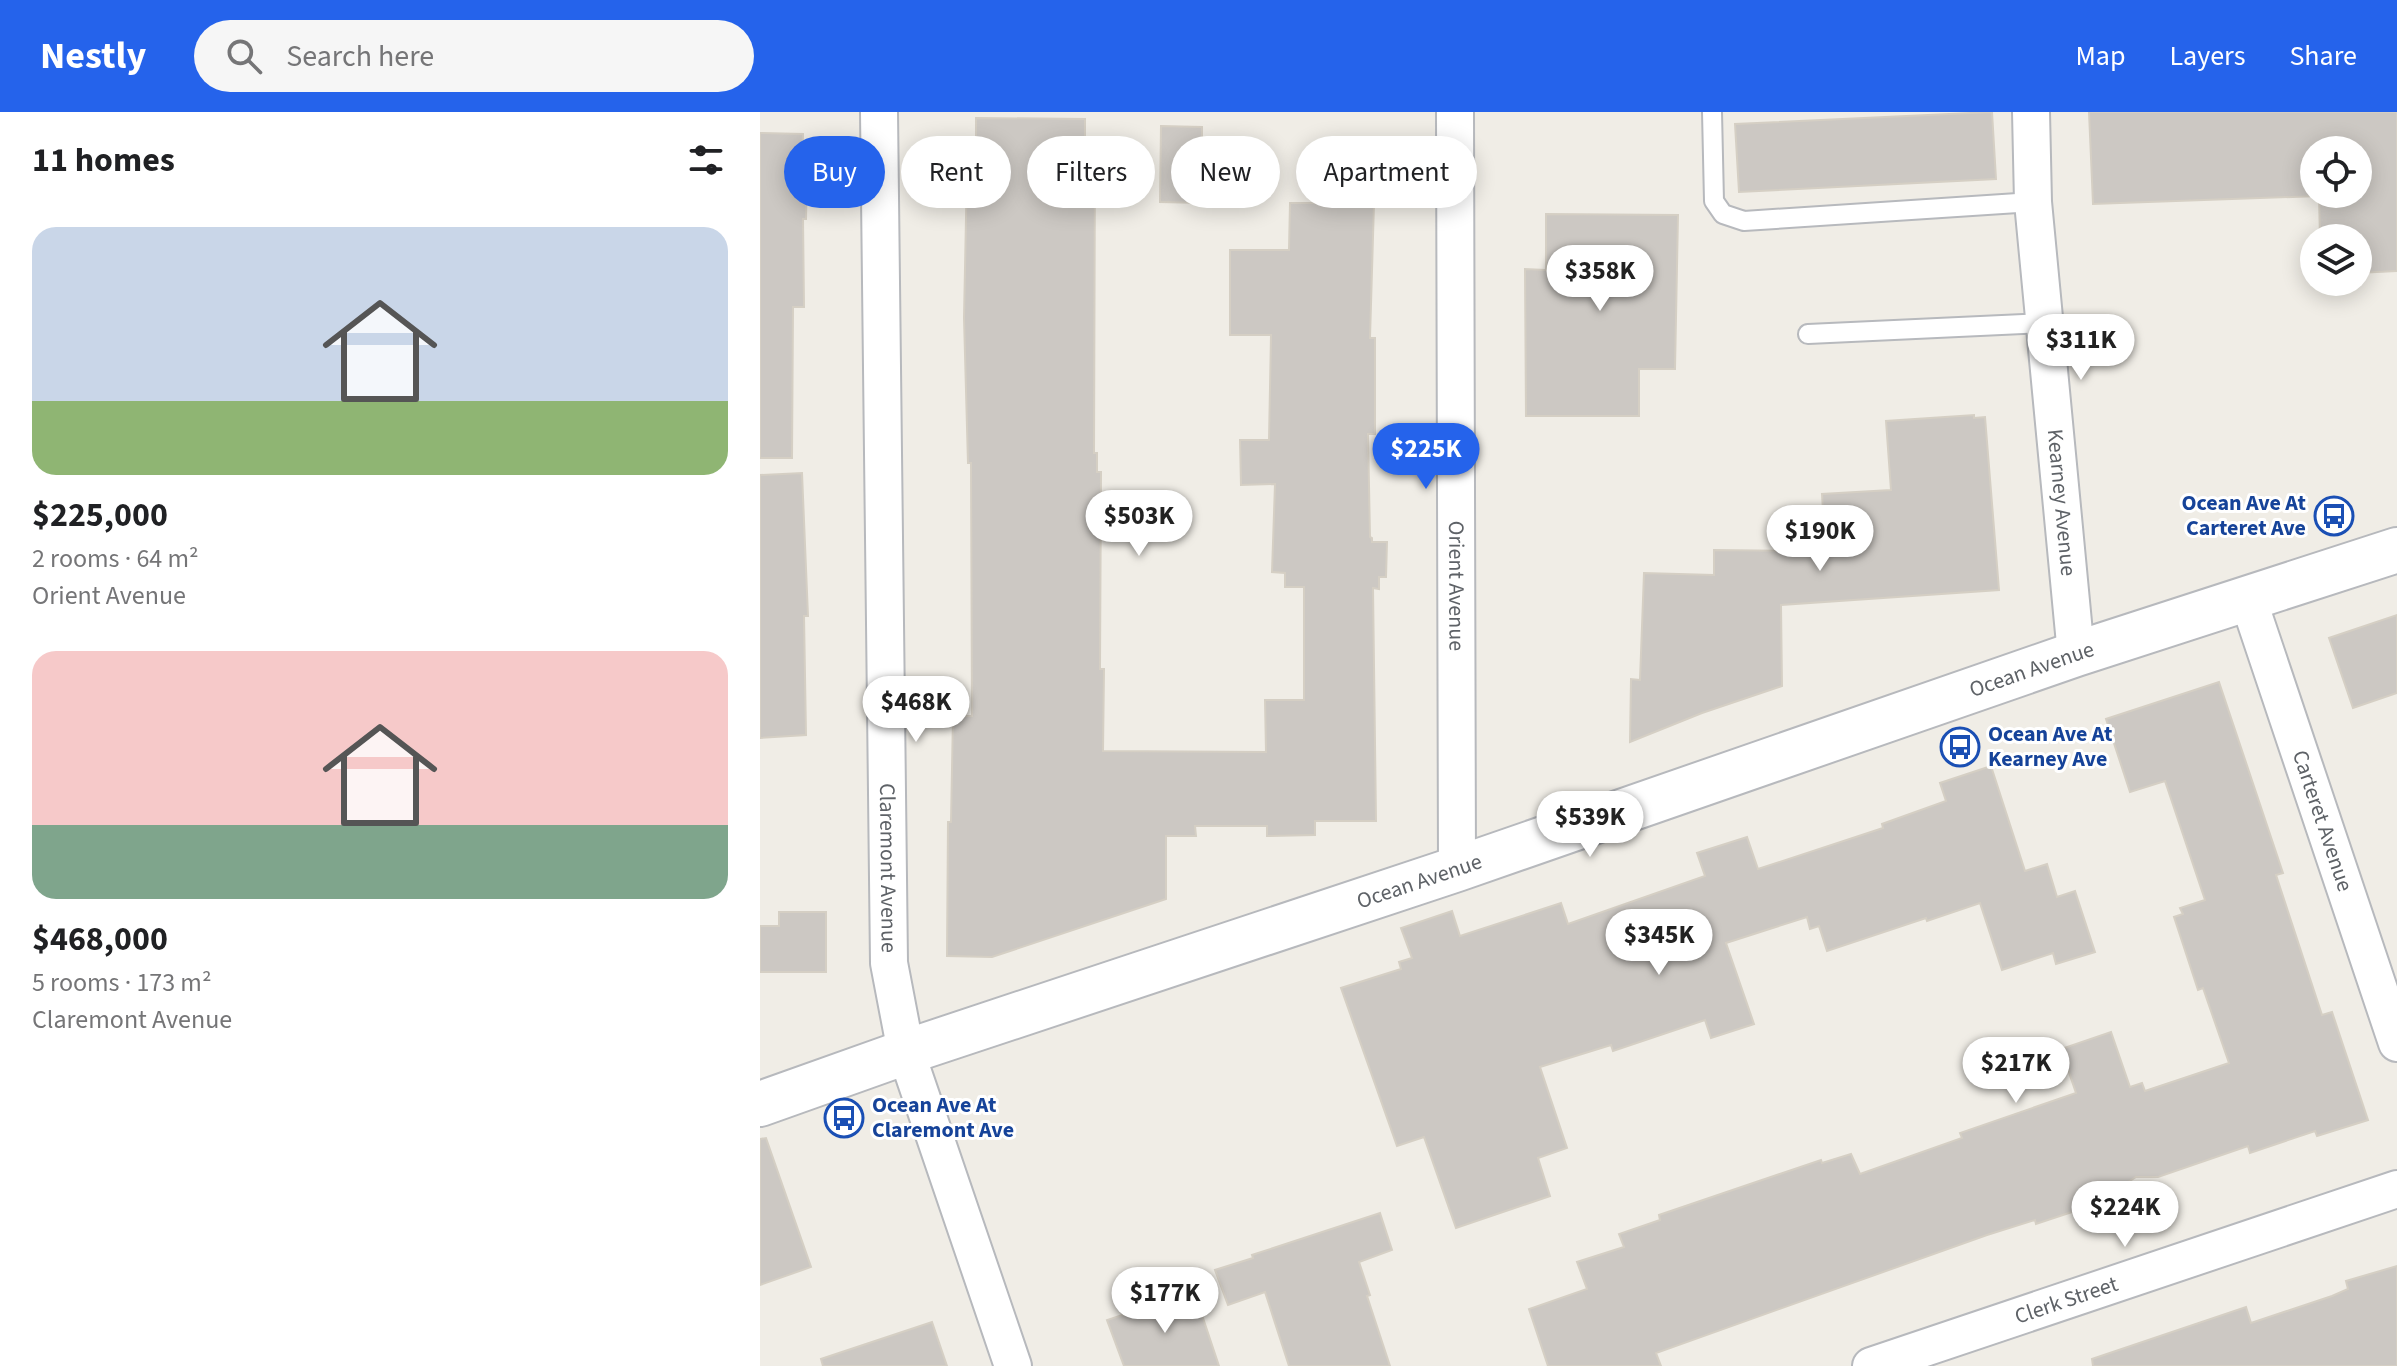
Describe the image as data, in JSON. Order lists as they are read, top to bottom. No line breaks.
{"streets":{"street":["Kearney Avenue","Orient Avenue","Ocean Avenue","Carteret Avenue","Claremont Avenue","Clerk Street"]},"crossings":[["Kearney Avenue","Ocean Avenue"],["Orient Avenue","Ocean Avenue"],["Ocean Avenue","Carteret Avenue"],["Ocean Avenue","Claremont Avenue"]],"places":{"bus stop":["Ocean Ave At Carteret Ave","Ocean Ave At Kearney Ave","Ocean Ave At Claremont Ave"]},"page":{"header":"Nestly","search":"Search here","nav":["Map","Layers","Share"],"heading":"11 homes","chip":["Buy","Rent","Filters","New","Apartment"],"list":[{"name":"$225,000","note":"2 rooms · 64 m² · Orient Avenue"},{"name":"$468,000","note":"5 rooms · 173 m² · Claremont Avenue"}],"price":["$358K","$311K","$225K","$503K","$190K","$468K","$539K","$345K","$217K","$224K","$177K"]}}
